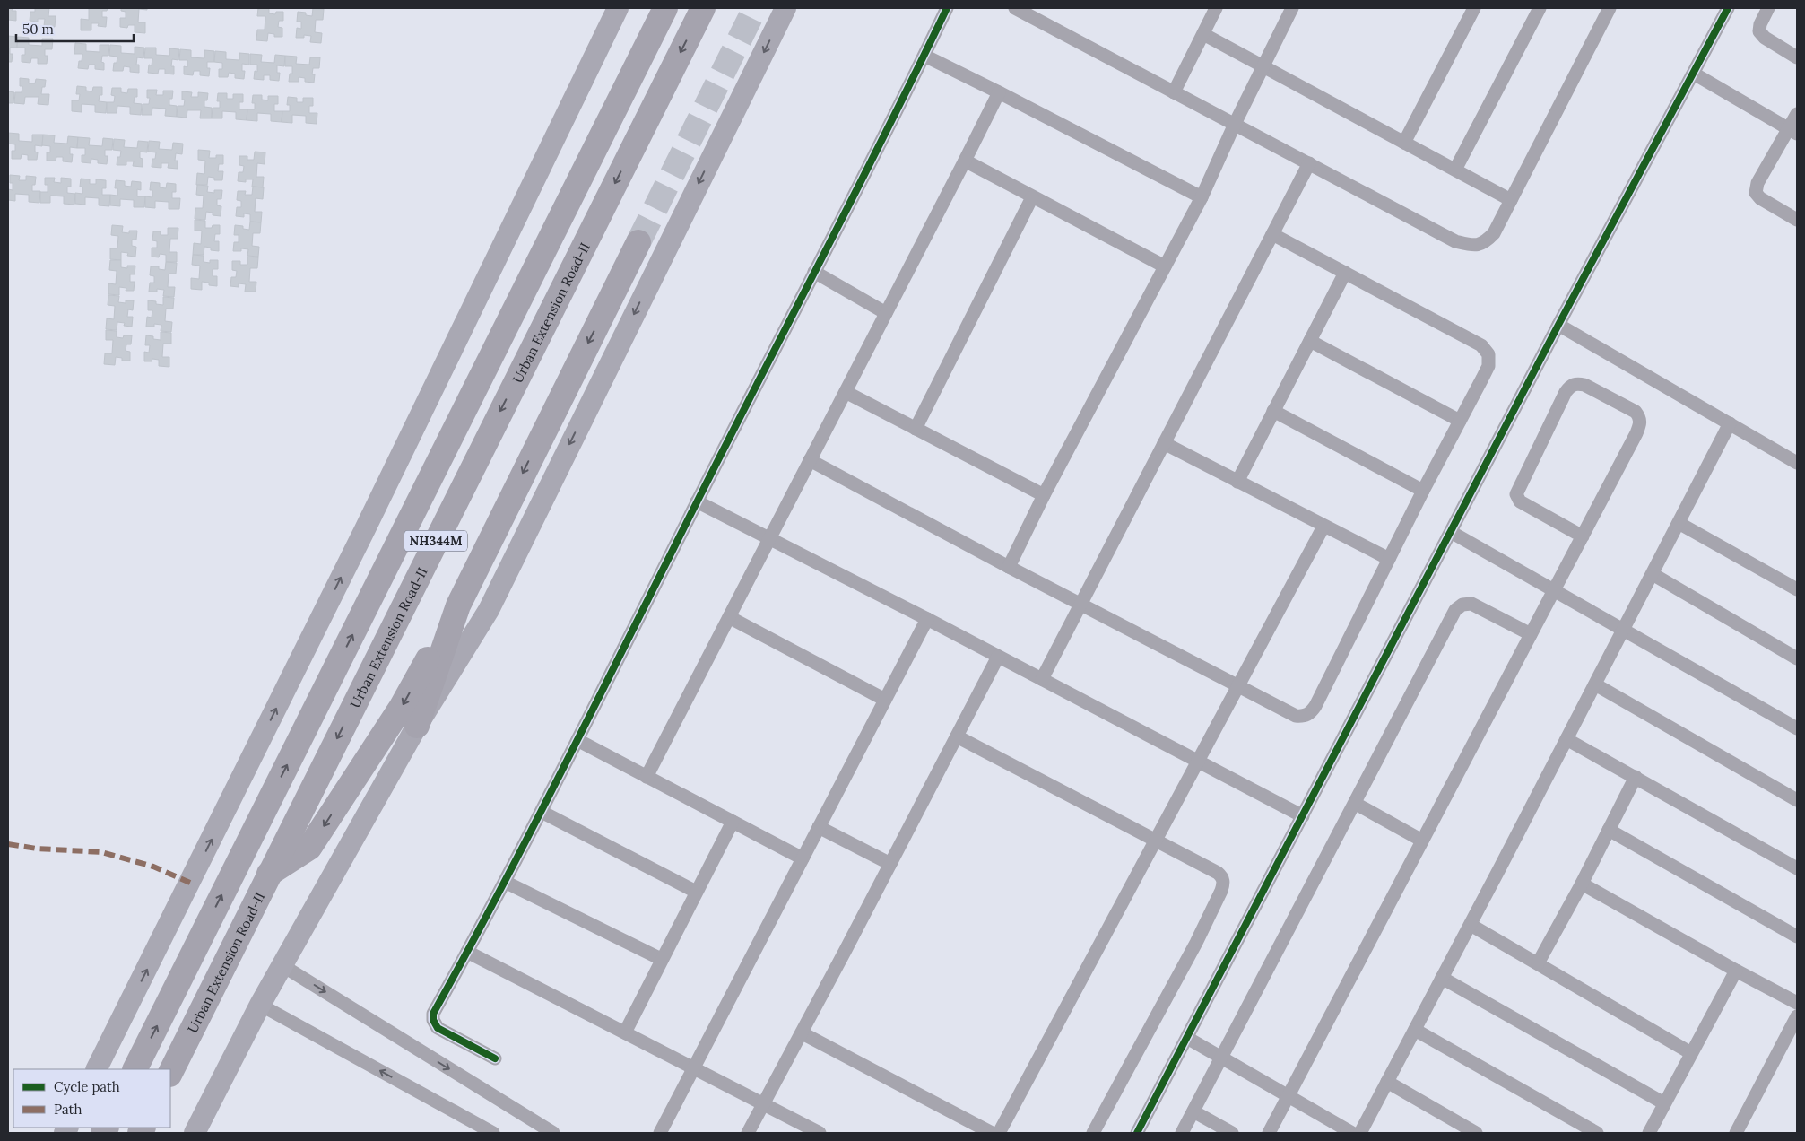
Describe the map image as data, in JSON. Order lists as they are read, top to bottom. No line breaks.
{"streets":{"highway":["Urban Extension Road-II","NH344M"]},"legend":["Cycle path","Path"],"scale_bar":"50 m"}
